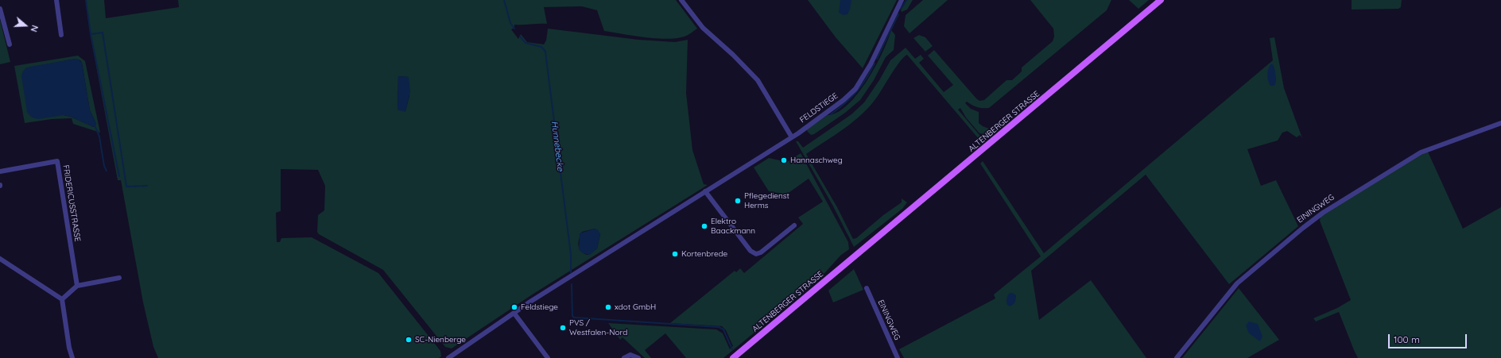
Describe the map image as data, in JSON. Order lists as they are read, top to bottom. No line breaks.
{"streets":{"main road":["ALTENBERGER STRASSE"],"street":["FELDSTIEGE","FRIDERICUSSTRASSE","EININGWEG"]},"water":["Hunnebecke"],"places":["Hannaschweg","Pflegedienst Herms","Elektro Baackmann","Kortenbrede","Feldstiege","xdot GmbH","PVS / Westfalen-Nord","SC-Nienberge"],"scale_bar":"100 m","north":"right"}
